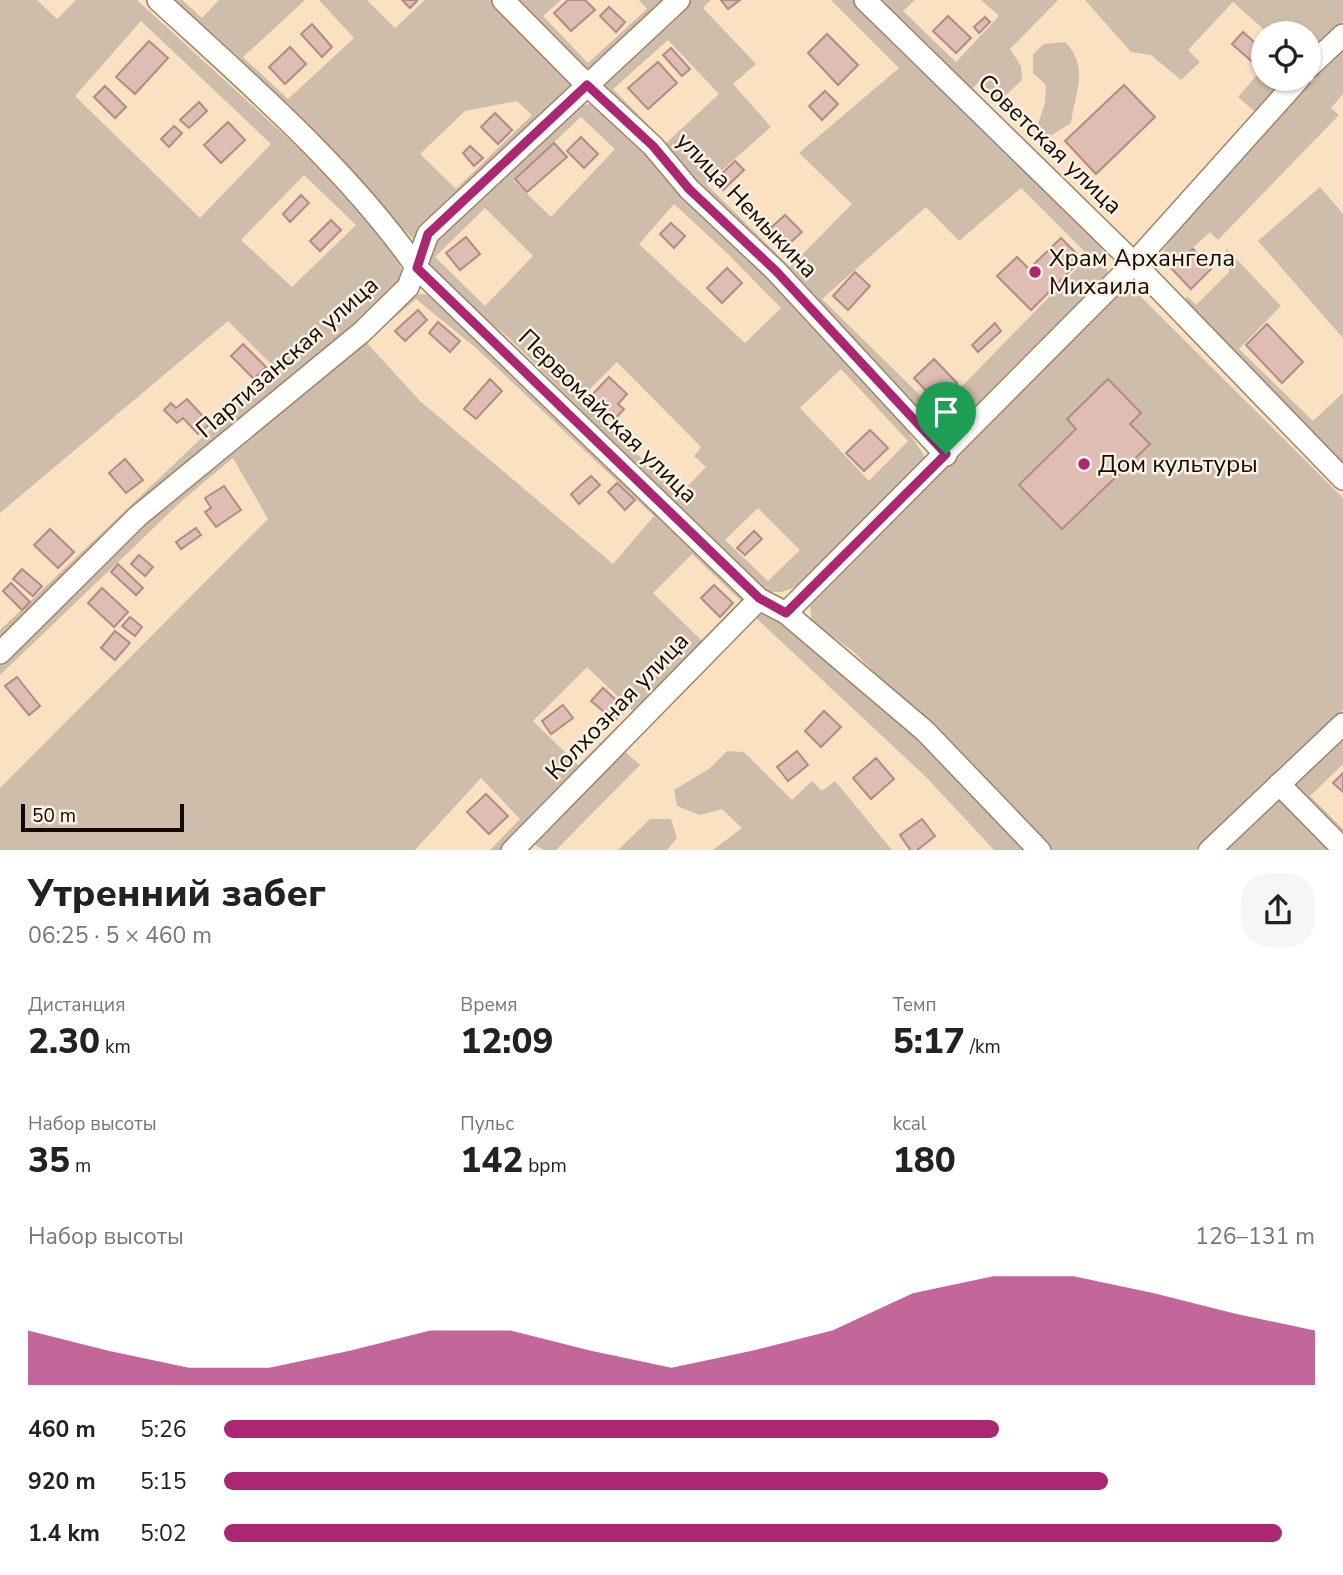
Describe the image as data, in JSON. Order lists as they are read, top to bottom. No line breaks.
{"streets":{"street":["Советская улица","улица Немыкина","Партизанская улица","Первомайская улица","Колхозная улица"]},"crossings":[["улица Немыкина","Партизанская улица"],["Партизанская улица","Первомайская улица"],["Первомайская улица","Колхозная улица"]],"places":["Храм Архангела Михаила","Дом культуры"],"scale_bar":"50 m","page":{"scale":"50 m","heading":["Утренний забег","06:25 · 5 × 460 m"],"stats":[["Дистанция","2.30 km"],["Время","12:09"],["Темп","5:17 /km"],["Набор высоты","35 m"],["Пульс","142 bpm"],["kcal","180"]],"chart":["Набор высоты","126–131 m"],"list":[{"name":"460 m","note":"5:26"},{"name":"920 m","note":"5:15"},{"name":"1.4 km","note":"5:02"}]}}
